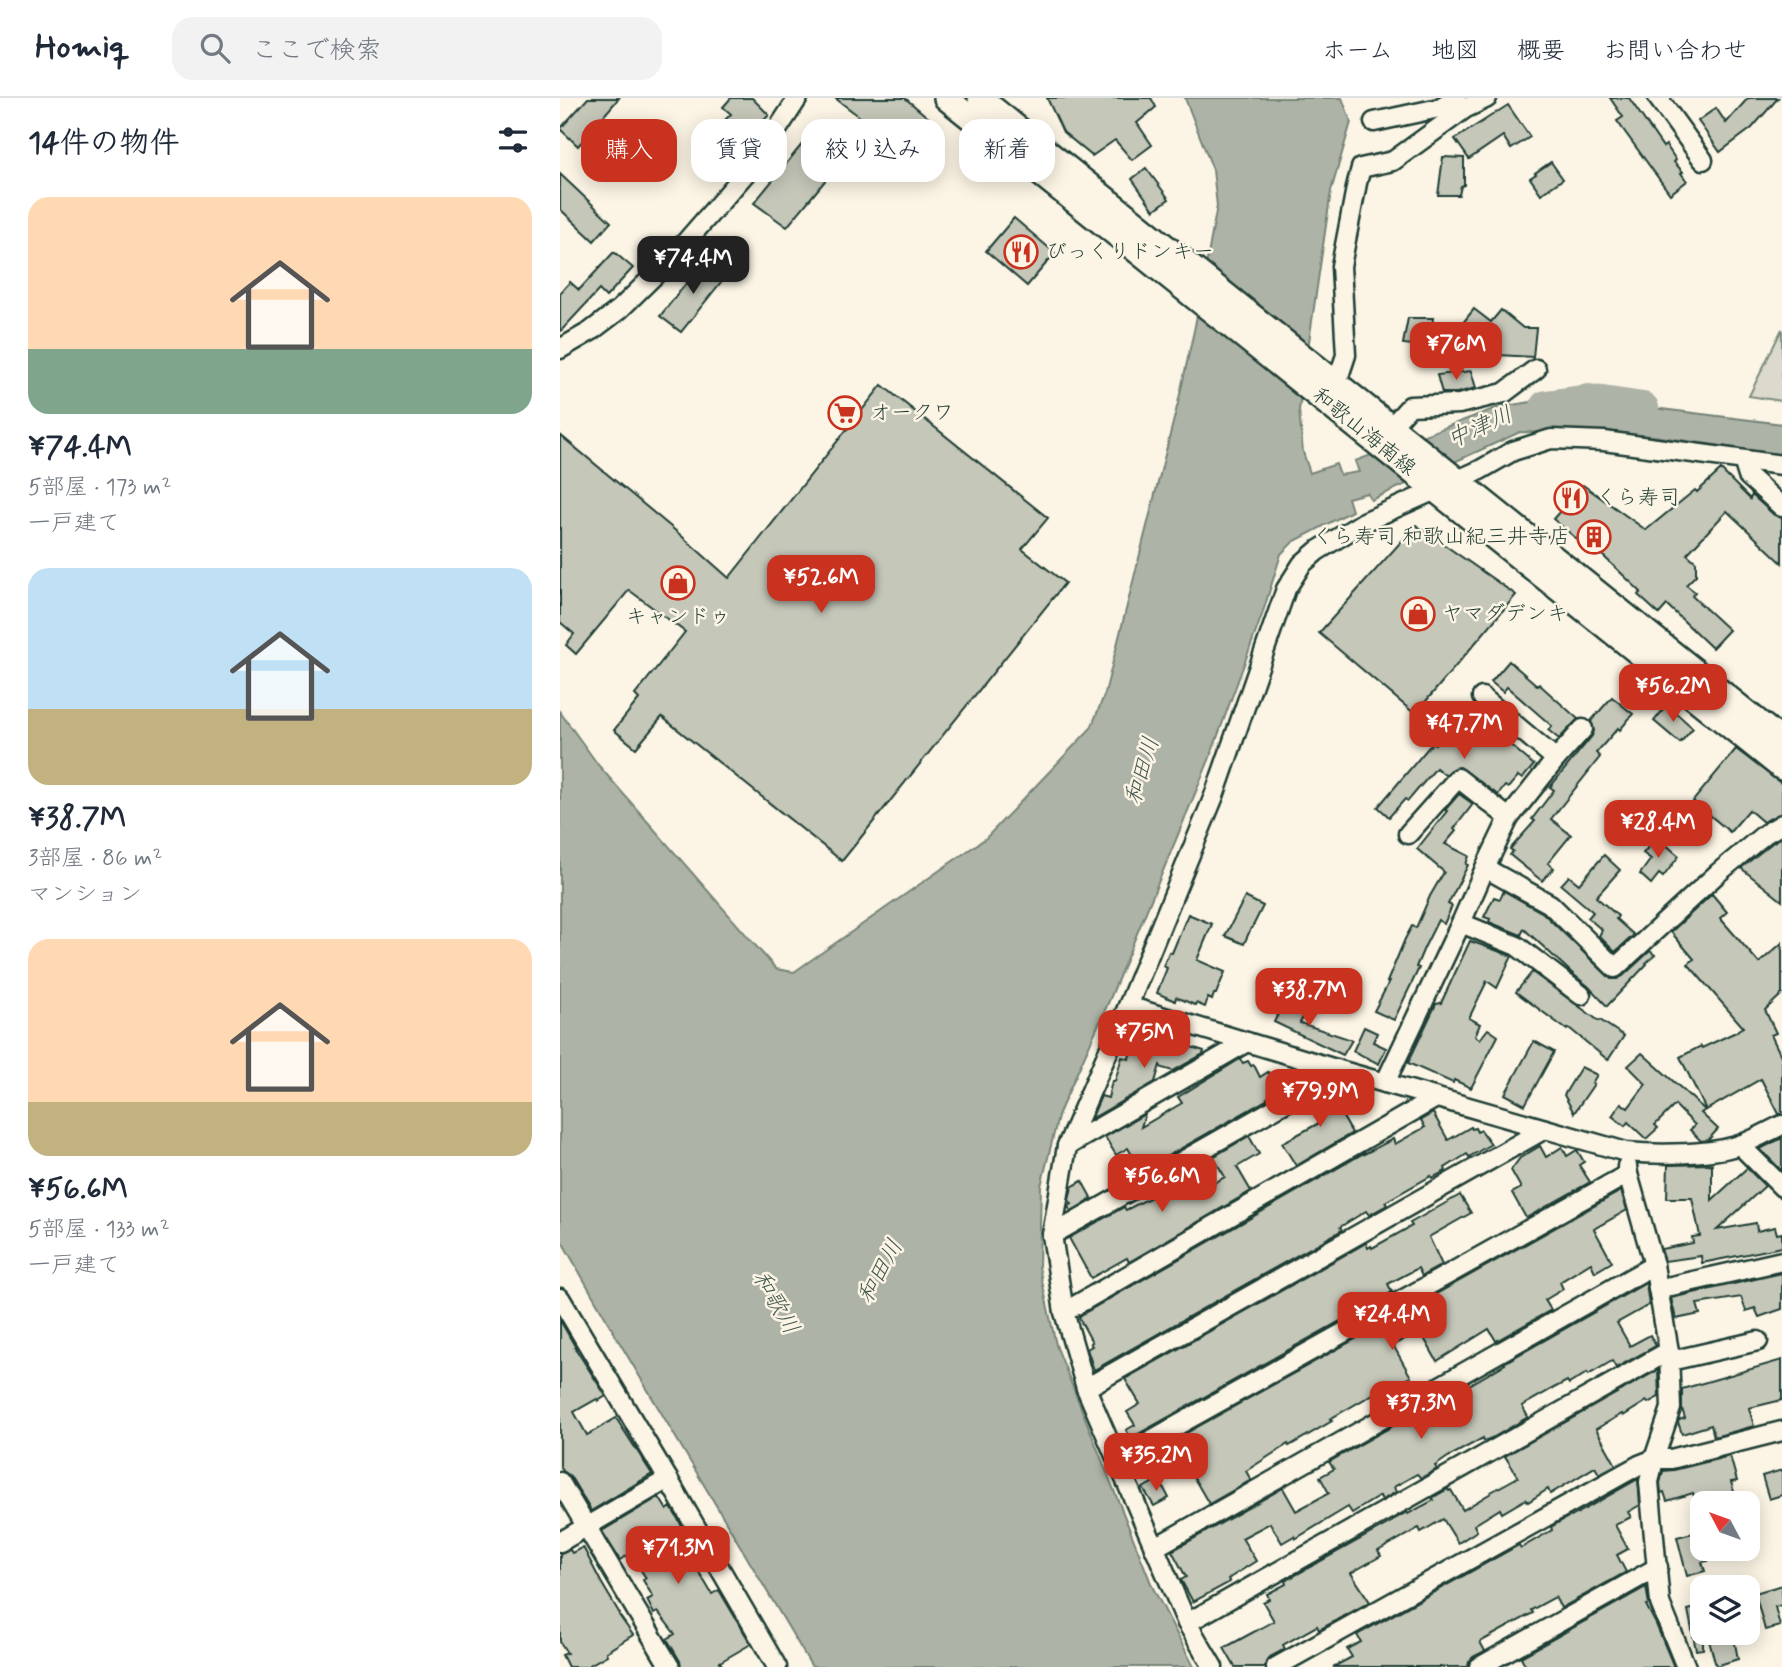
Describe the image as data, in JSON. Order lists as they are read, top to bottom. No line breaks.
{"streets":{"main road":["和歌山海南線"]},"water":["中津川","和田川","和歌川"],"places":{"restaurant":["びっくりドンキー","くら寿司"],"supermarket":["オークワ"],"building":["くら寿司 和歌山紀三井寺店"],"shop":["キャンドゥ","ヤマダデンキ"]},"north":"top left","page":{"header":"Homiq","search":"ここで検索","nav":["ホーム","地図","概要","お問い合わせ"],"heading":"14件の物件","chip":["購入","賃貸","絞り込み","新着"],"list":[{"name":"¥74.4M","note":"5部屋 · 173 m² · 一戸建て"},{"name":"¥38.7M","note":"3部屋 · 86 m² · マンション"},{"name":"¥56.6M","note":"5部屋 · 133 m² · 一戸建て"}],"price":["¥74.4M","¥76M","¥52.6M","¥56.2M","¥47.7M","¥28.4M","¥38.7M","¥75M","¥79.9M","¥56.6M","¥24.4M","¥37.3M","¥35.2M","¥71.3M"]}}
